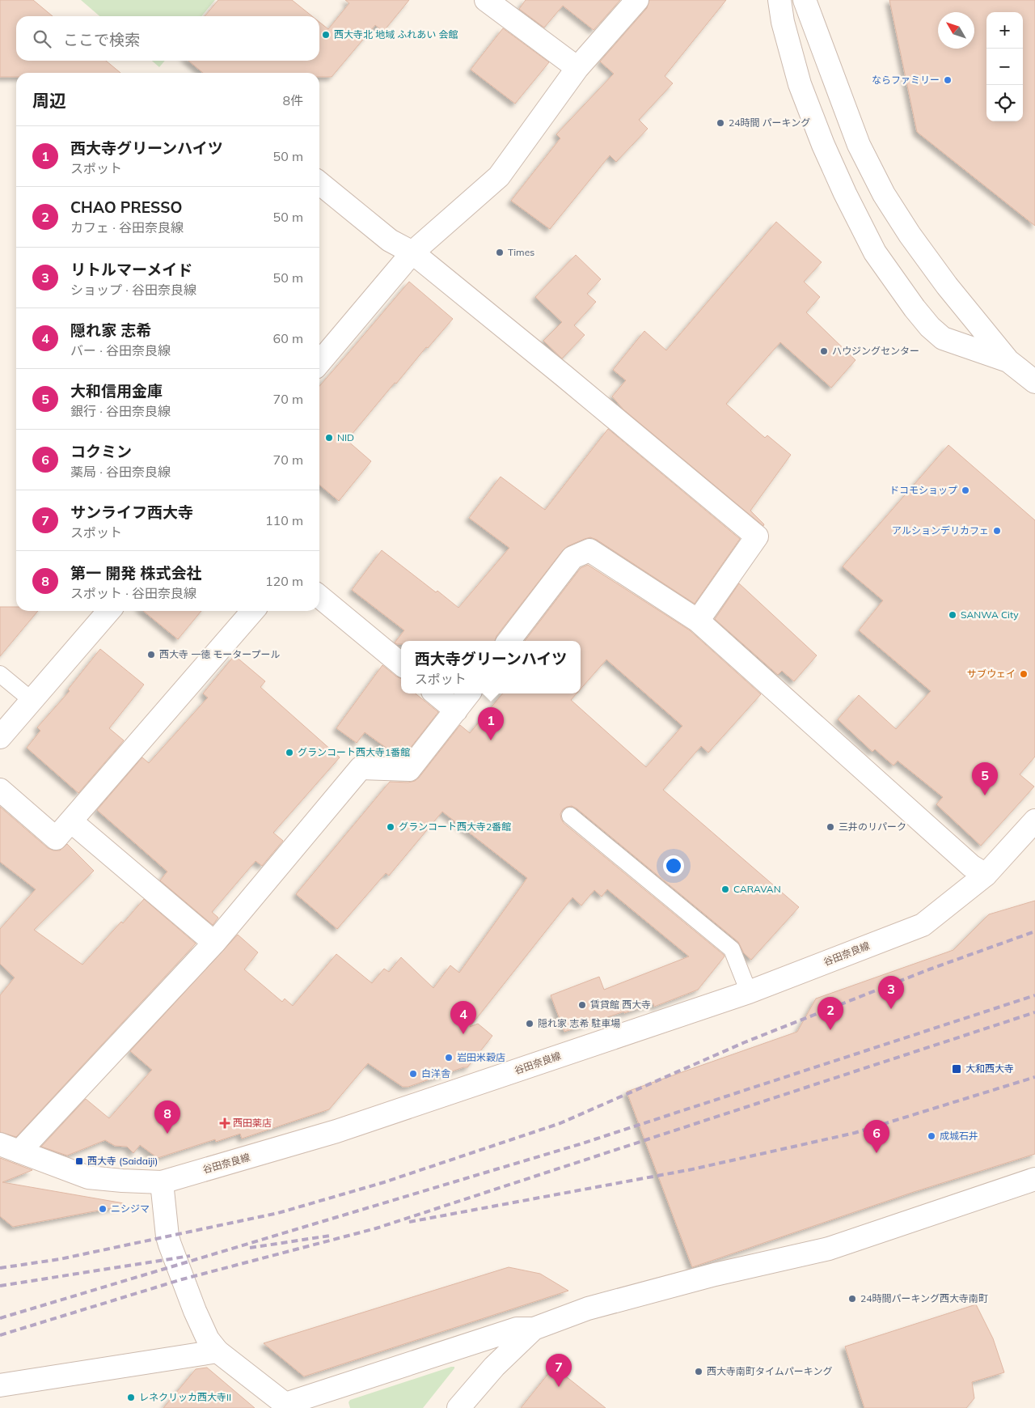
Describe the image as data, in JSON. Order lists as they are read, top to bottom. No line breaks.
{"streets":{"street":["谷田奈良線"]},"places":{"other":["西大寺北 地域 ふれあい 会館","ならファミリー","24時間 パーキング","Times","ハウジングセンター","NID","ドコモショップ","アルションデリカフェ","SANWA City","西大寺 一徳 モータープール","サブウェイ","グランコート西大寺1番館","グランコート西大寺2番館","三井のリパーク","CARAVAN","賃貸館 西大寺","隠れ家 志希 駐車場","岩田米穀店","白洋舎","成城石井","ニシジマ","24時間パーキング西大寺南町","西大寺南町タイムパーキング","レネクリッカ西大寺II"],"transit":["大和西大寺","西大寺 (Saidaiji)"],"health":["西田薬店"]},"north":"top left","page":{"map_buttons":["+","−"],"search":"ここで検索","heading":["周辺","8件"],"list":[{"mark":"1","name":"西大寺グリーンハイツ","note":"スポット","value":"50 m"},{"mark":"2","name":"CHAO PRESSO","note":"カフェ · 谷田奈良線","value":"50 m"},{"mark":"3","name":"リトルマーメイド","note":"ショップ · 谷田奈良線","value":"50 m"},{"mark":"4","name":"隠れ家 志希","note":"バー · 谷田奈良線","value":"60 m"},{"mark":"5","name":"大和信用金庫","note":"銀行 · 谷田奈良線","value":"70 m"},{"mark":"6","name":"コクミン","note":"薬局 · 谷田奈良線","value":"70 m"},{"mark":"7","name":"サンライフ西大寺","note":"スポット","value":"110 m"},{"mark":"8","name":"第一 開発 株式会社","note":"スポット · 谷田奈良線","value":"120 m"}],"popup":["西大寺グリーンハイツ","スポット"],"pins":["1","5","3","2","4","8","6","7"]}}
